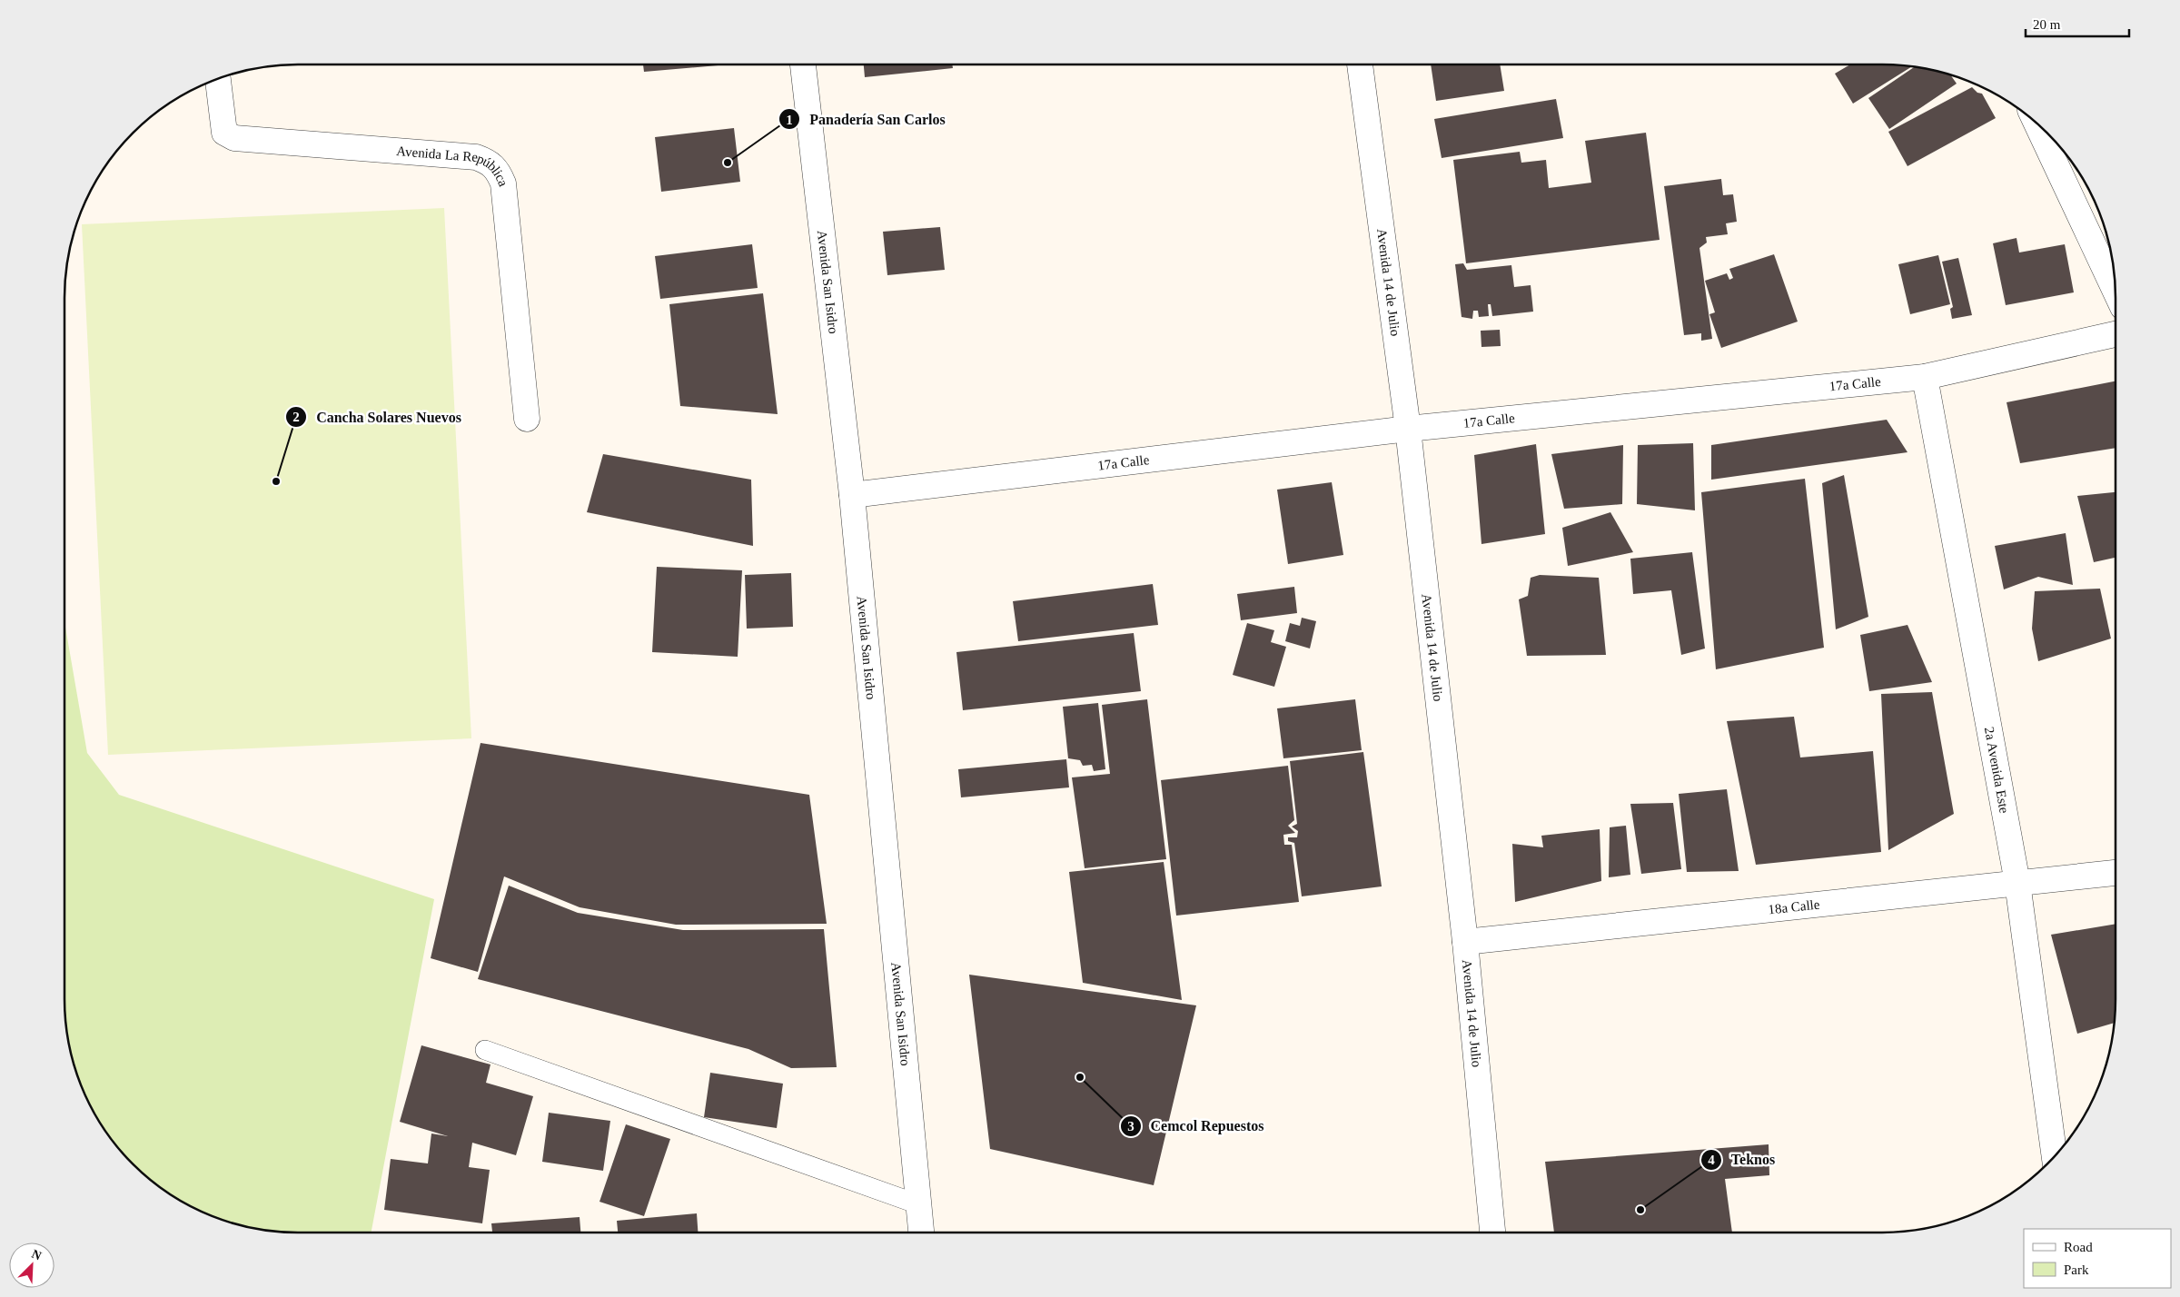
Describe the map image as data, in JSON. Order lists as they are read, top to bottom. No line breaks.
{"streets":{"street":["Avenida La República","Avenida San Isidro","Avenida 14 de Julio","17a Calle","2a Avenida Este","18a Calle"]},"crossings":[["Avenida San Isidro","17a Calle"],["Avenida 14 de Julio","17a Calle"],["Avenida 14 de Julio","18a Calle"],["17a Calle","2a Avenida Este"],["2a Avenida Este","18a Calle"]],"places":["Panadería San Carlos","Cancha Solares Nuevos","Cemcol Repuestos","Teknos"],"legend":["Road","Park"],"scale_bar":"20 m","north":"top right"}
